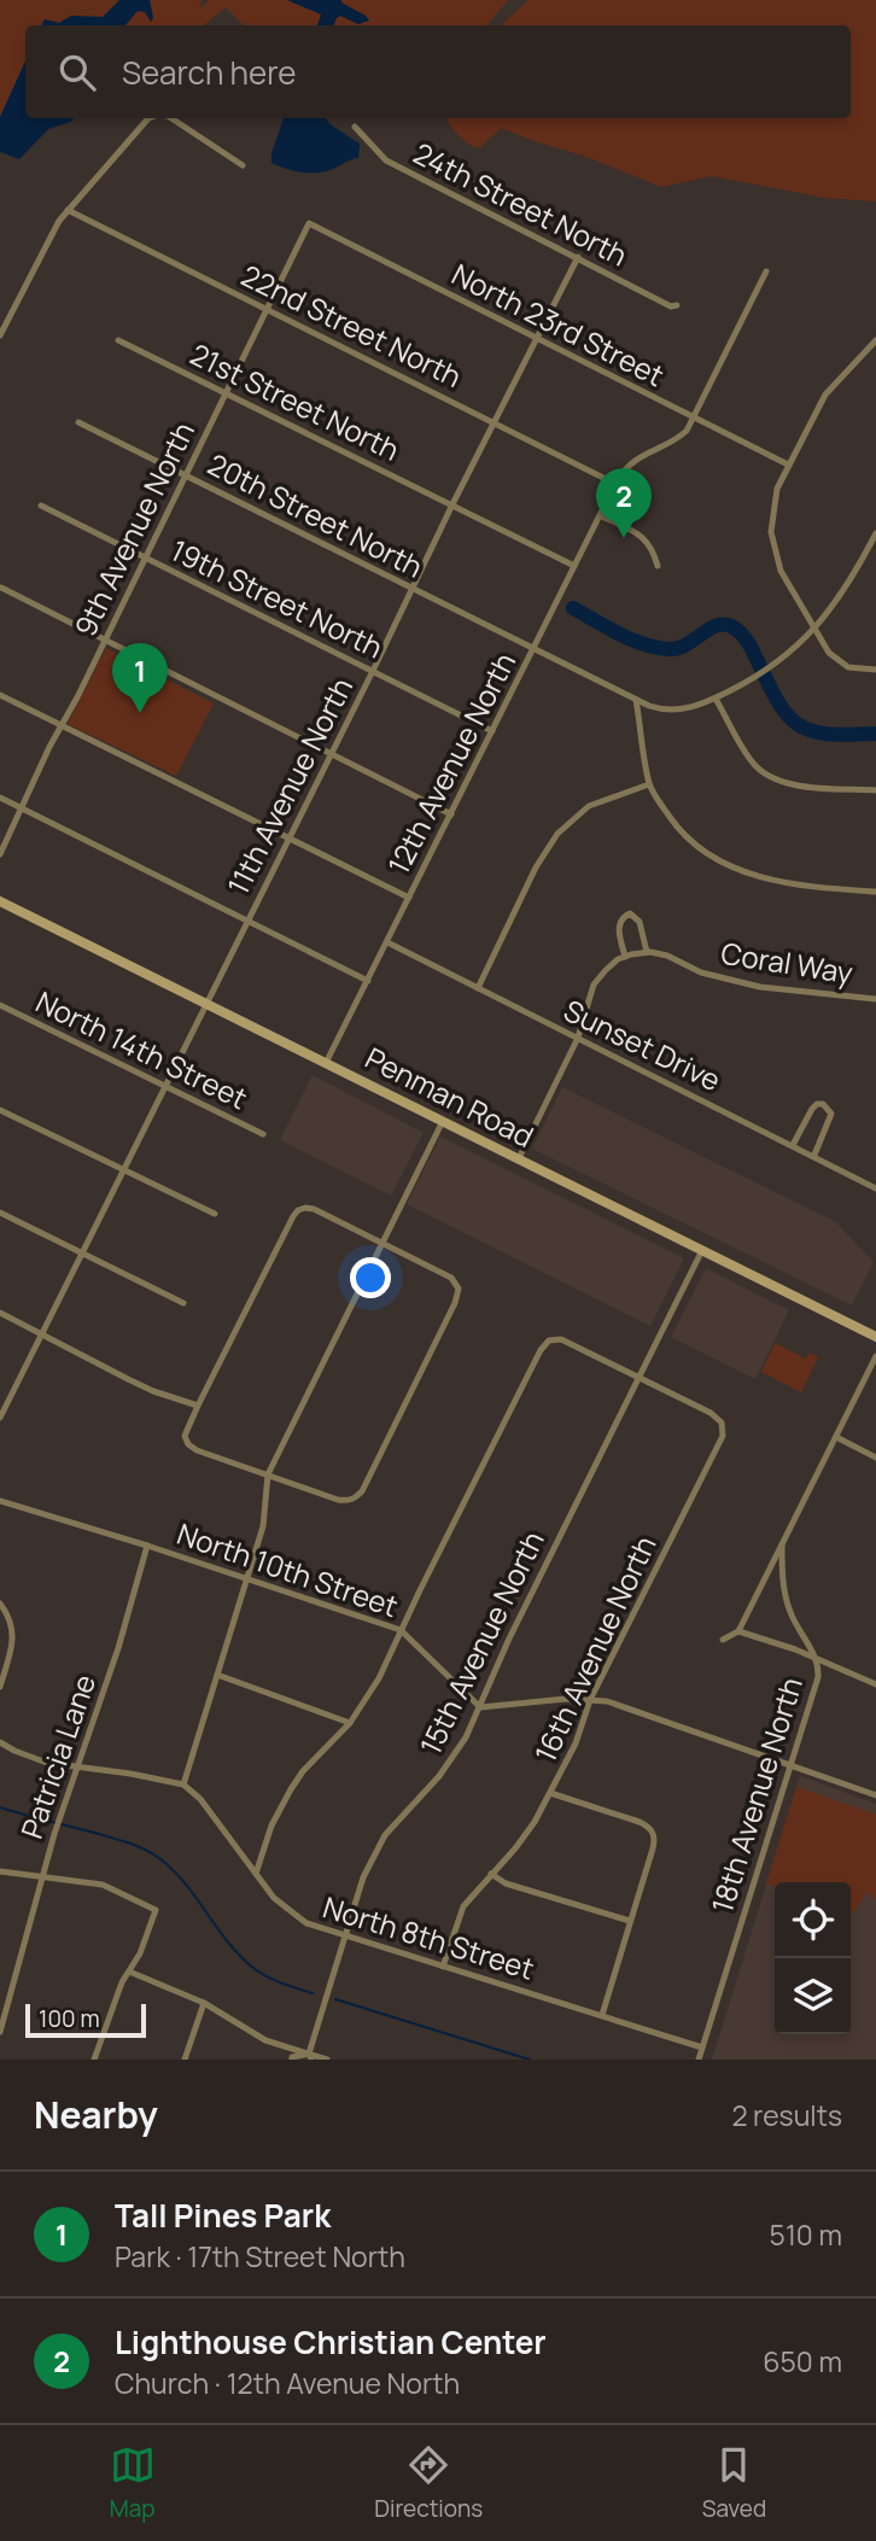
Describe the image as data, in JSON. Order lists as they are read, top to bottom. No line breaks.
{"streets":{"street":["24th Street North","North 23rd Street","22nd Street North","21st Street North","20th Street North","9th Avenue North","19th Street North","12th Avenue North","11th Avenue North","Coral Way","Sunset Drive","North 14th Street","Penman Road","North 10th Street","15th Avenue North","16th Avenue North","Patricia Lane","18th Avenue North","North 8th Street"]},"crossings":[["24th Street North","11th Avenue North"],["North 23rd Street","9th Avenue North"],["North 23rd Street","12th Avenue North"],["North 23rd Street","11th Avenue North"],["22nd Street North","9th Avenue North"],["22nd Street North","12th Avenue North"],["22nd Street North","11th Avenue North"],["21st Street North","9th Avenue North"],["21st Street North","12th Avenue North"],["21st Street North","11th Avenue North"],["20th Street North","9th Avenue North"],["20th Street North","12th Avenue North"],["20th Street North","11th Avenue North"],["9th Avenue North","19th Street North"],["19th Street North","12th Avenue North"],["19th Street North","11th Avenue North"],["12th Avenue North","Sunset Drive"],["12th Avenue North","Penman Road"],["11th Avenue North","North 14th Street"],["11th Avenue North","Penman Road"],["Penman Road","15th Avenue North"],["North 10th Street","15th Avenue North"],["North 10th Street","16th Avenue North"],["North 10th Street","Patricia Lane"],["15th Avenue North","16th Avenue North"],["15th Avenue North","North 8th Street"],["16th Avenue North","North 8th Street"],["18th Avenue North","North 8th Street"]],"scale_bar":"100 m","page":{"search":"Search here","pins":["2","1"],"scale":"100 m","heading":["Nearby","2 results"],"list":[{"mark":"1","name":"Tall Pines Park","note":"Park · 17th Street North","value":"510 m"},{"mark":"2","name":"Lighthouse Christian Center","note":"Church · 12th Avenue North","value":"650 m"}],"nav":["Map","Directions","Saved"]}}
